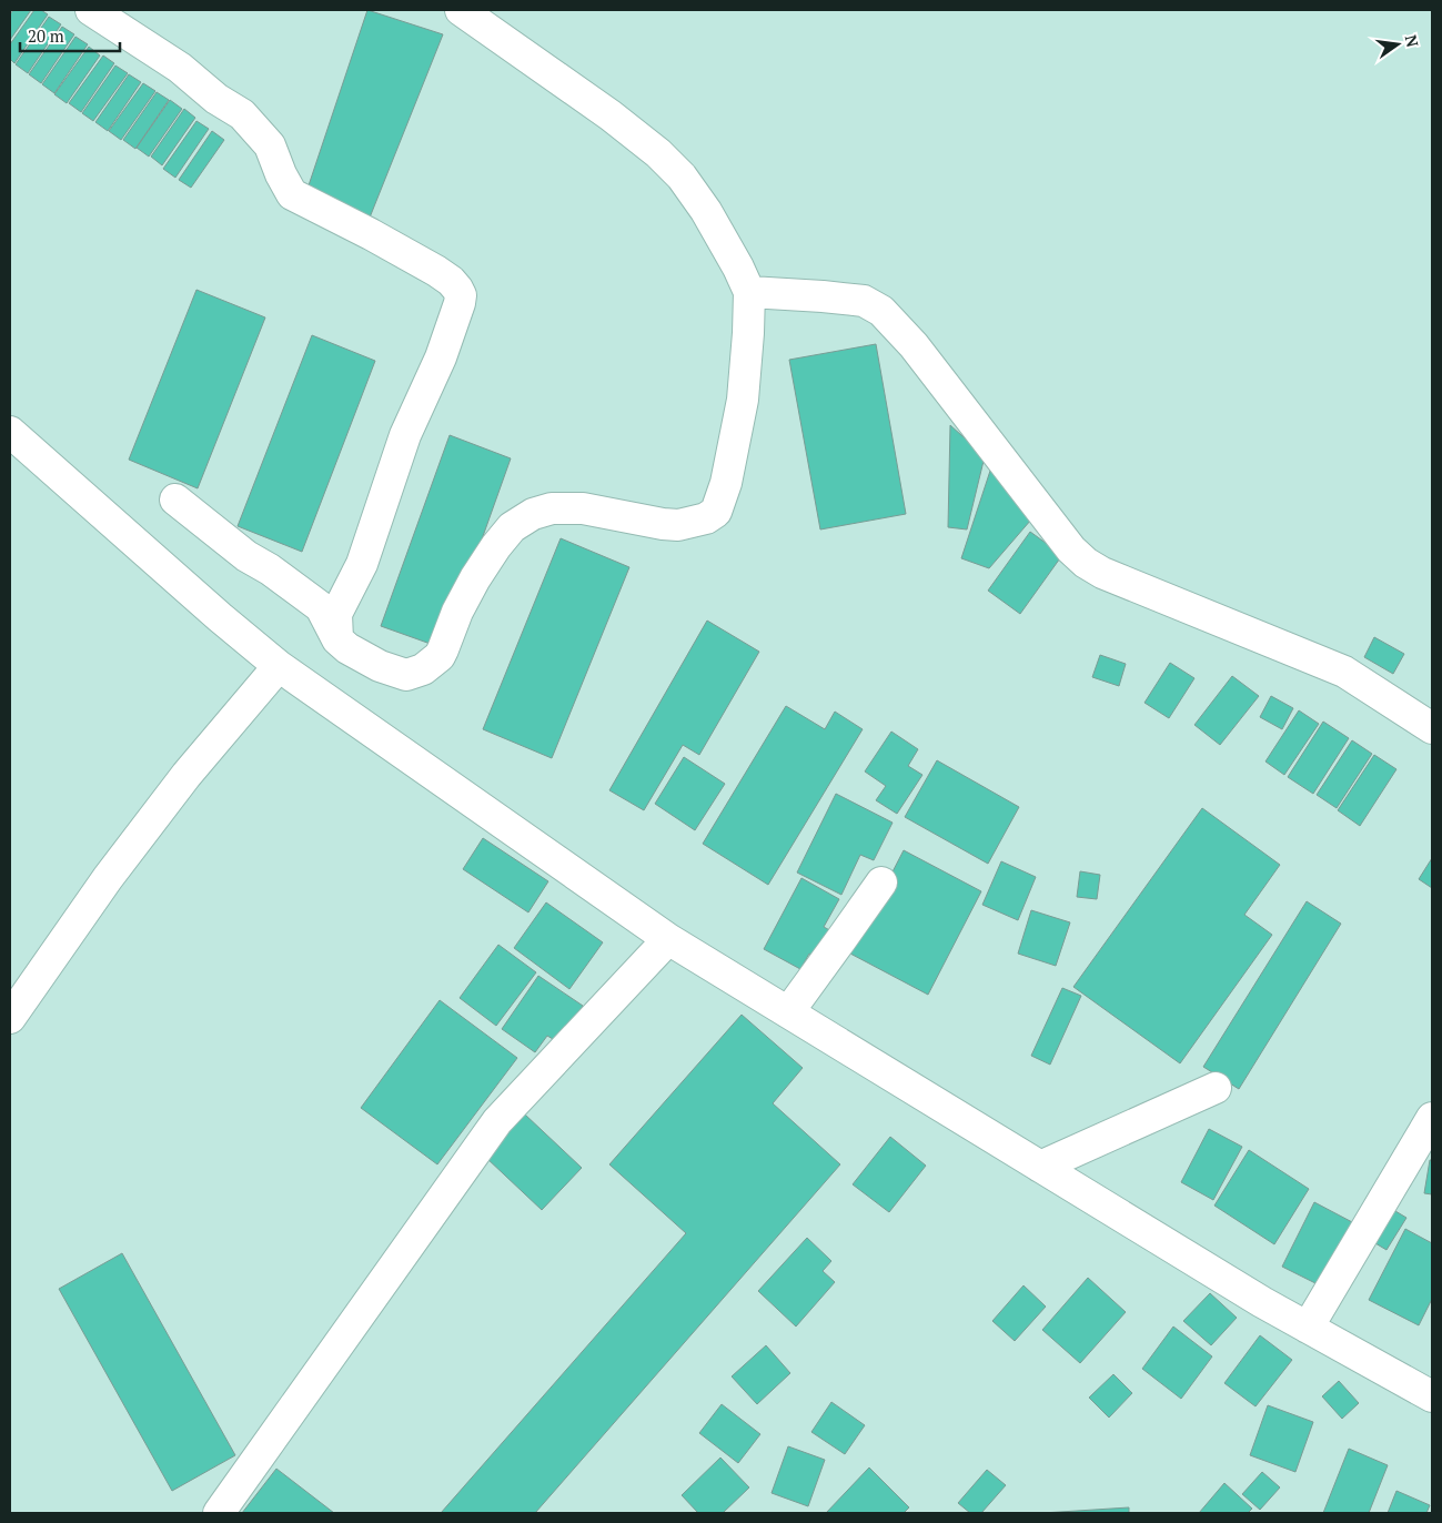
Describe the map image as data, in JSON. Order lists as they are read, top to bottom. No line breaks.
{"scale_bar":"20 m","north":"right"}
